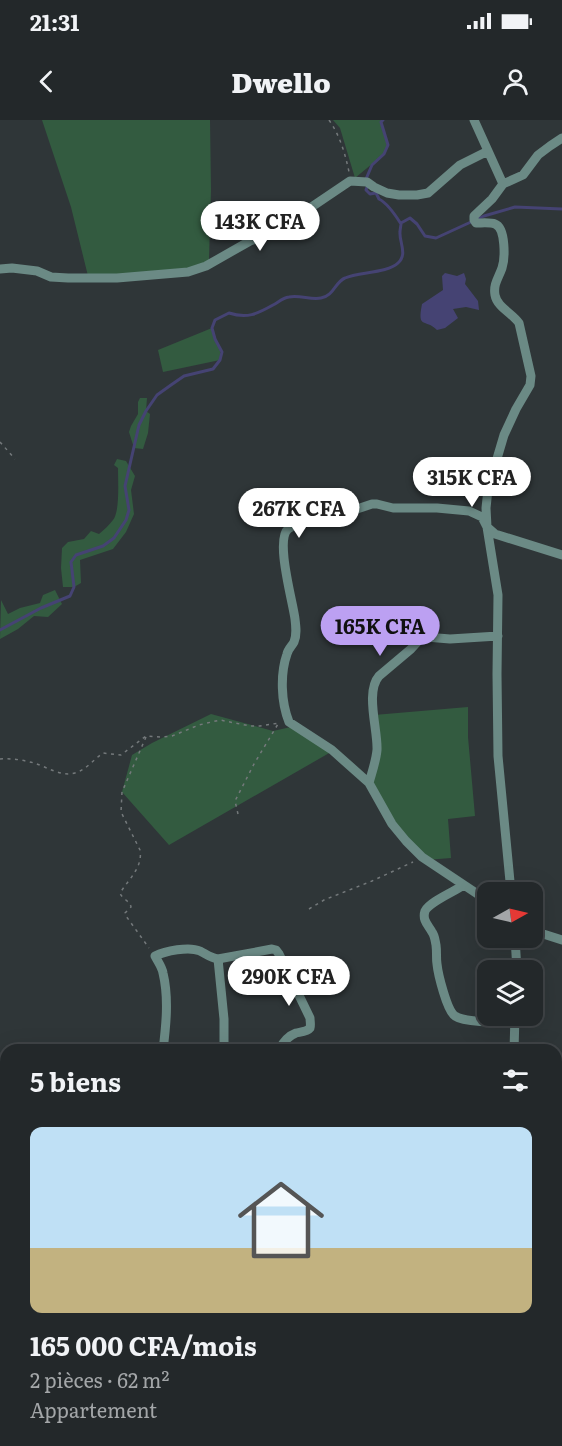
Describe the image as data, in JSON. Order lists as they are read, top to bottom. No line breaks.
{"north":"right","page":{"status":"21:31","header":"Dwello","price":["143K CFA","315K CFA","267K CFA","165K CFA","290K CFA"],"heading":"5 biens","list":[{"name":"165 000 CFA/mois","note":"2 pièces · 62 m² · Appartement"}]}}
